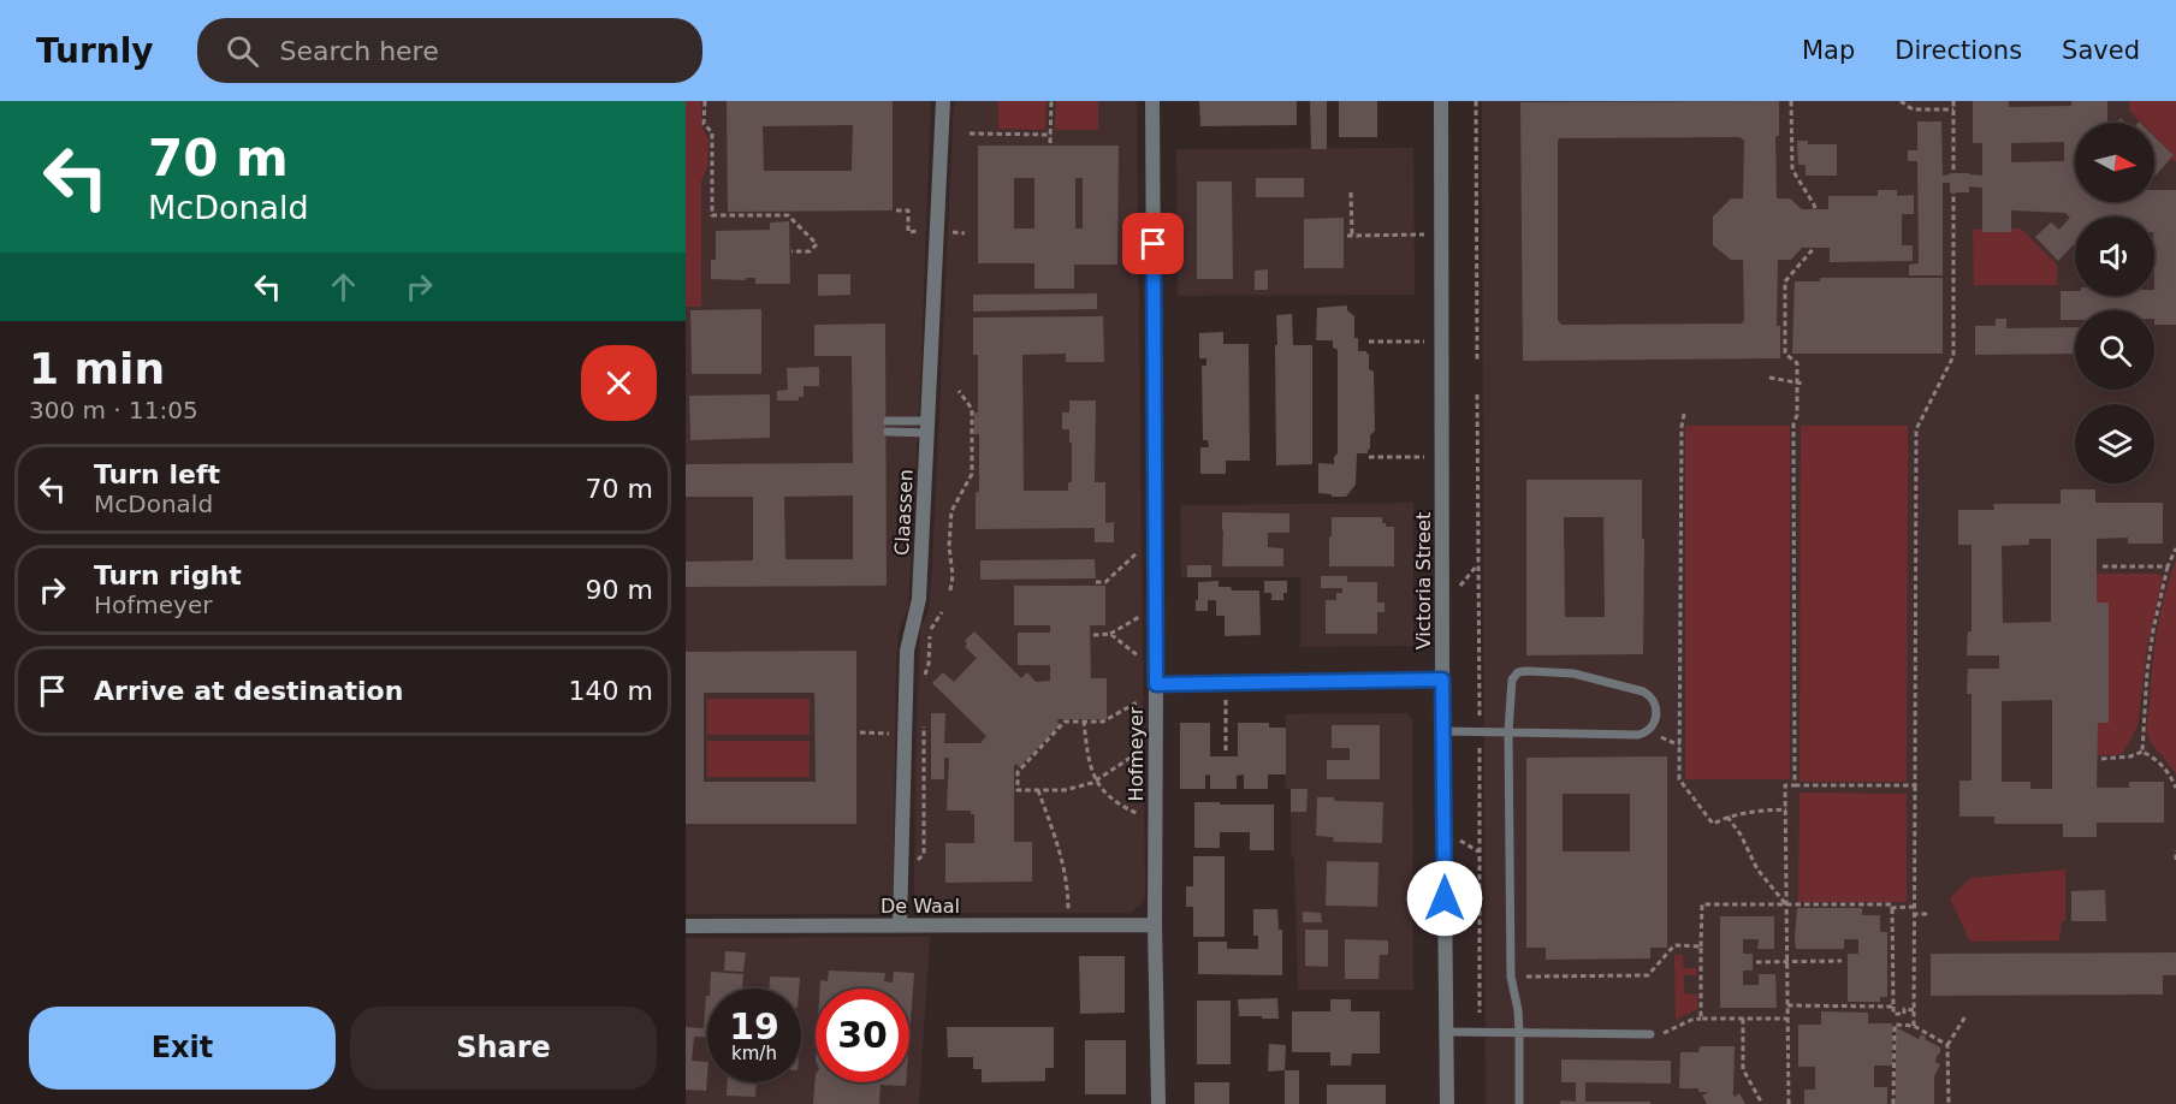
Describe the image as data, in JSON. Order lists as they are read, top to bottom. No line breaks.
{"streets":{"street":["Claassen","Victoria Street","Hofmeyer","De Waal"]},"crossings":[["Claassen","De Waal"],["Hofmeyer","De Waal"]],"north":"right","page":{"header":"Turnly","search":"Search here","nav":["Map","Directions","Saved"],"turn":["70 m","McDonald"],"heading":["1 min","300 m · 11:05"],"list":[{"name":"Turn left","note":"McDonald","value":"70 m"},{"name":"Turn right","note":"Hofmeyer","value":"90 m"},{"name":"Arrive at destination","value":"140 m"}],"speed":"19 km/h","limit":"30","buttons":["Exit","Share"]}}
